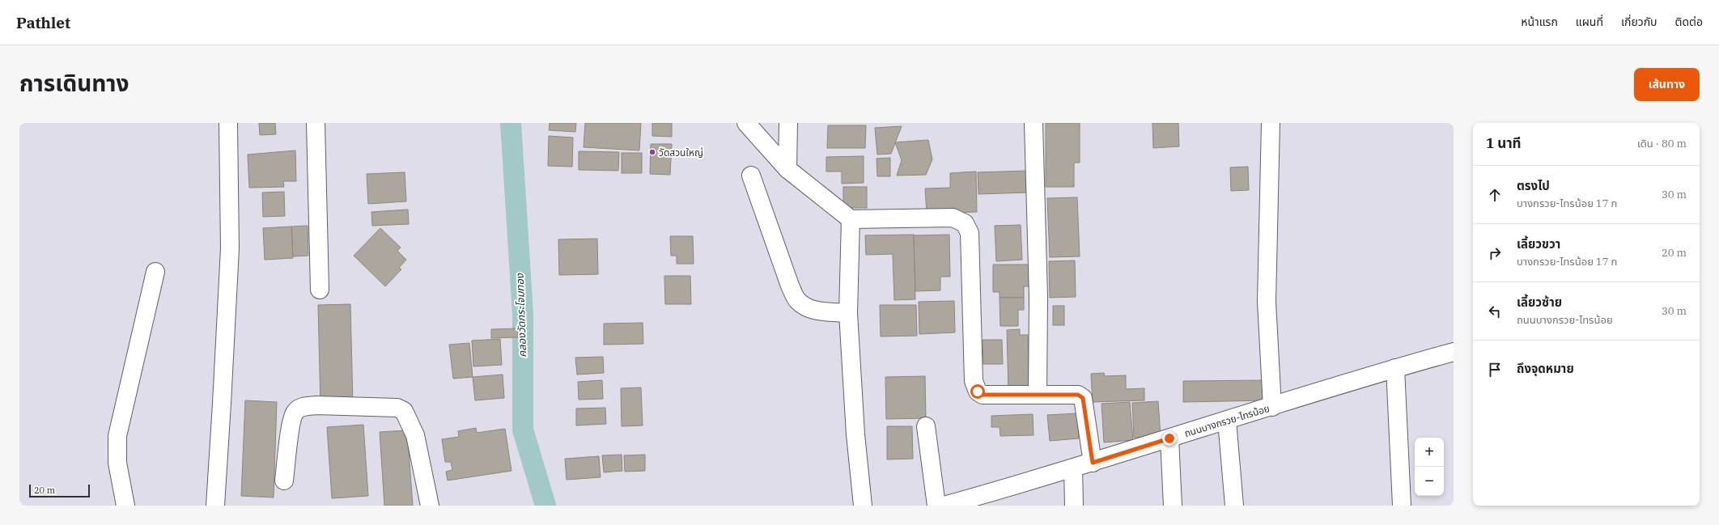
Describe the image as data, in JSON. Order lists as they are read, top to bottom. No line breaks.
{"streets":{"street":["ถนนบางกรวย-ไทรน้อย"]},"water":["คลองวัดกระโจมทอง"],"places":["วัดสวนใหญ่"],"scale_bar":"20 m","page":{"header":"Pathlet","nav":["หน้าแรก","แผนที่","เกี่ยวกับ","ติดต่อ"],"title":"การเดินทาง","buttons":"เส้นทาง","heading":["1 นาที","เดิน · 80 m"],"list":[["ตรงไป","บางกรวย-ไทรน้อย 17 ก","30 m"],["เลี้ยวขวา","บางกรวย-ไทรน้อย 17 ก","20 m"],["เลี้ยวซ้าย","ถนนบางกรวย-ไทรน้อย","30 m"],"ถึงจุดหมาย"],"map_buttons":["+","−"],"scale":"20 m"}}
